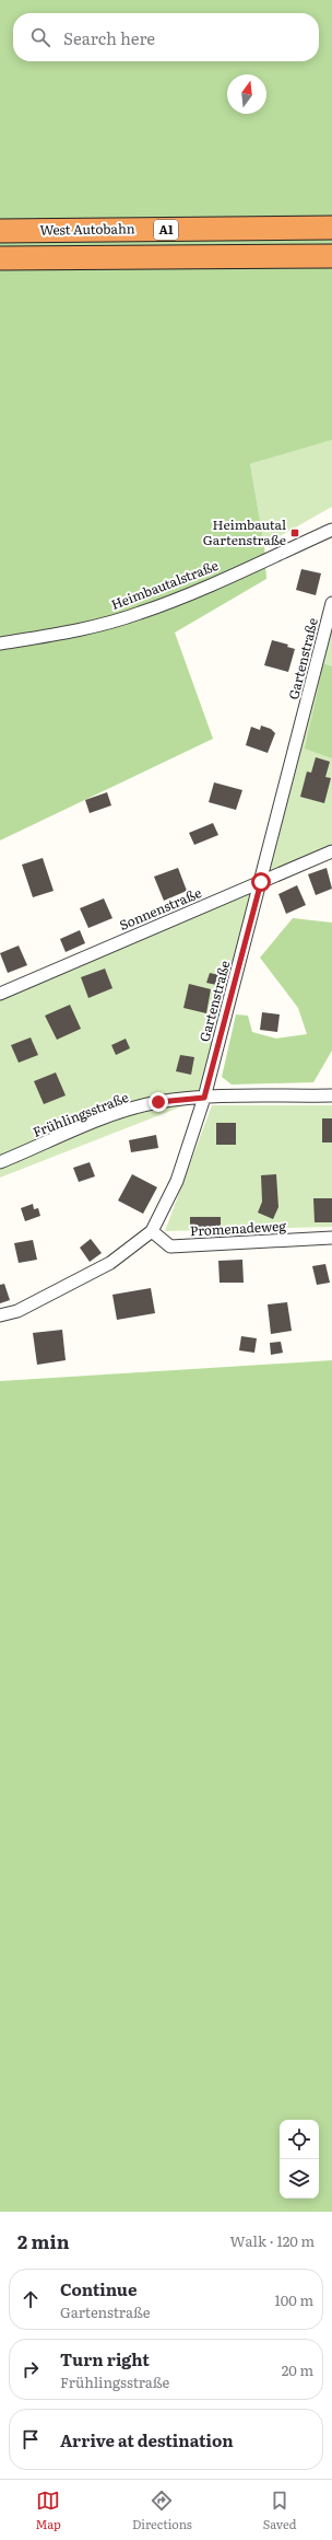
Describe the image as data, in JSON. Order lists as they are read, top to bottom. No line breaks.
{"streets":{"highway":["West Autobahn","A1"],"street":["Heimbautalstraße","Gartenstraße","Sonnenstraße","Frühlingsstraße","Promenadeweg"]},"crossings":[["Gartenstraße","Sonnenstraße"],["Gartenstraße","Frühlingsstraße"],["Gartenstraße","Promenadeweg"]],"places":{"transit":["Heimbautal Gartenstraße"]},"north":"top","page":{"search":"Search here","heading":["2 min","Walk · 120 m"],"list":[["Continue","Gartenstraße","100 m"],["Turn right","Frühlingsstraße","20 m"],"Arrive at destination"],"nav":["Map","Directions","Saved"]}}
